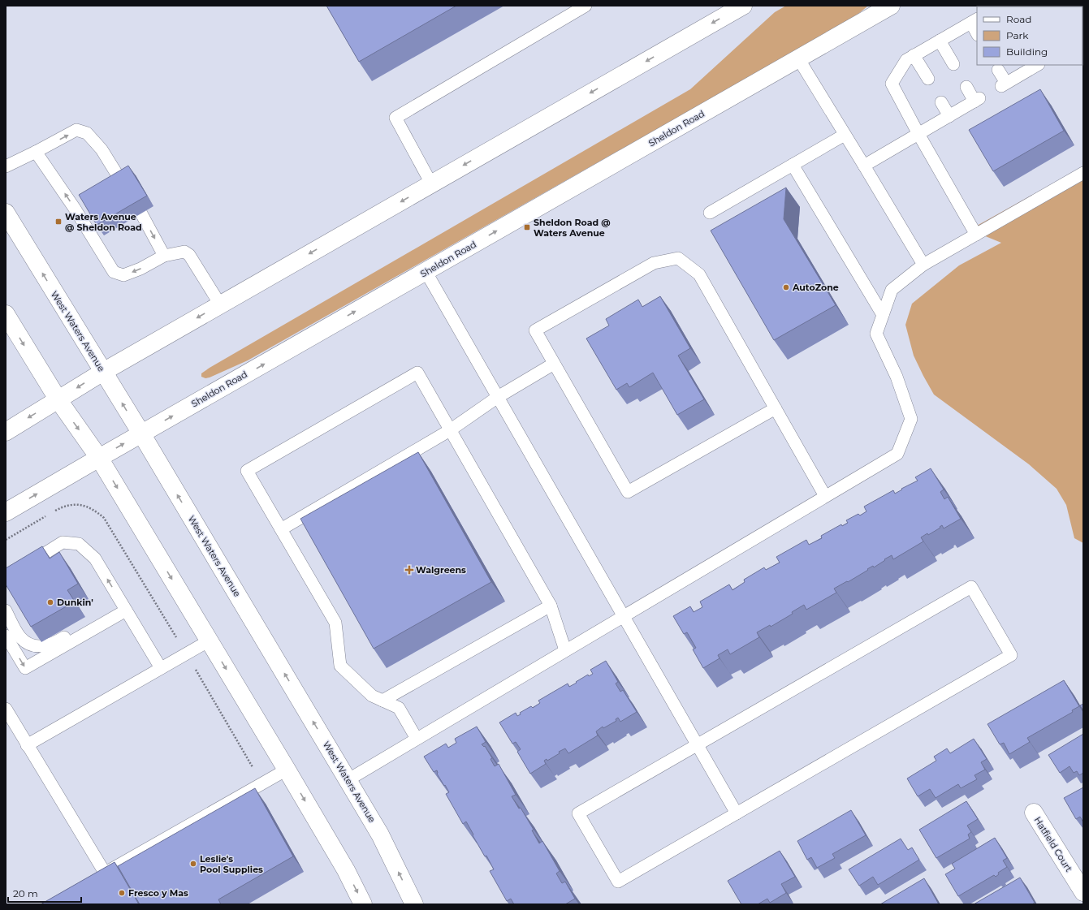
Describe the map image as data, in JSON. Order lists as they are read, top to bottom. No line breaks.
{"streets":{"main road":["Sheldon Road","West Waters Avenue","Hatfield Court"]},"crossings":[["Sheldon Road","West Waters Avenue"]],"places":{"transit":["Waters Avenue @ Sheldon Road","Sheldon Road @ Waters Avenue"],"other":["AutoZone","Dunkin'","Leslie's Pool Supplies","Fresco y Mas"],"health":["Walgreens"]},"legend":["Road","Park","Building"],"scale_bar":"20 m"}
